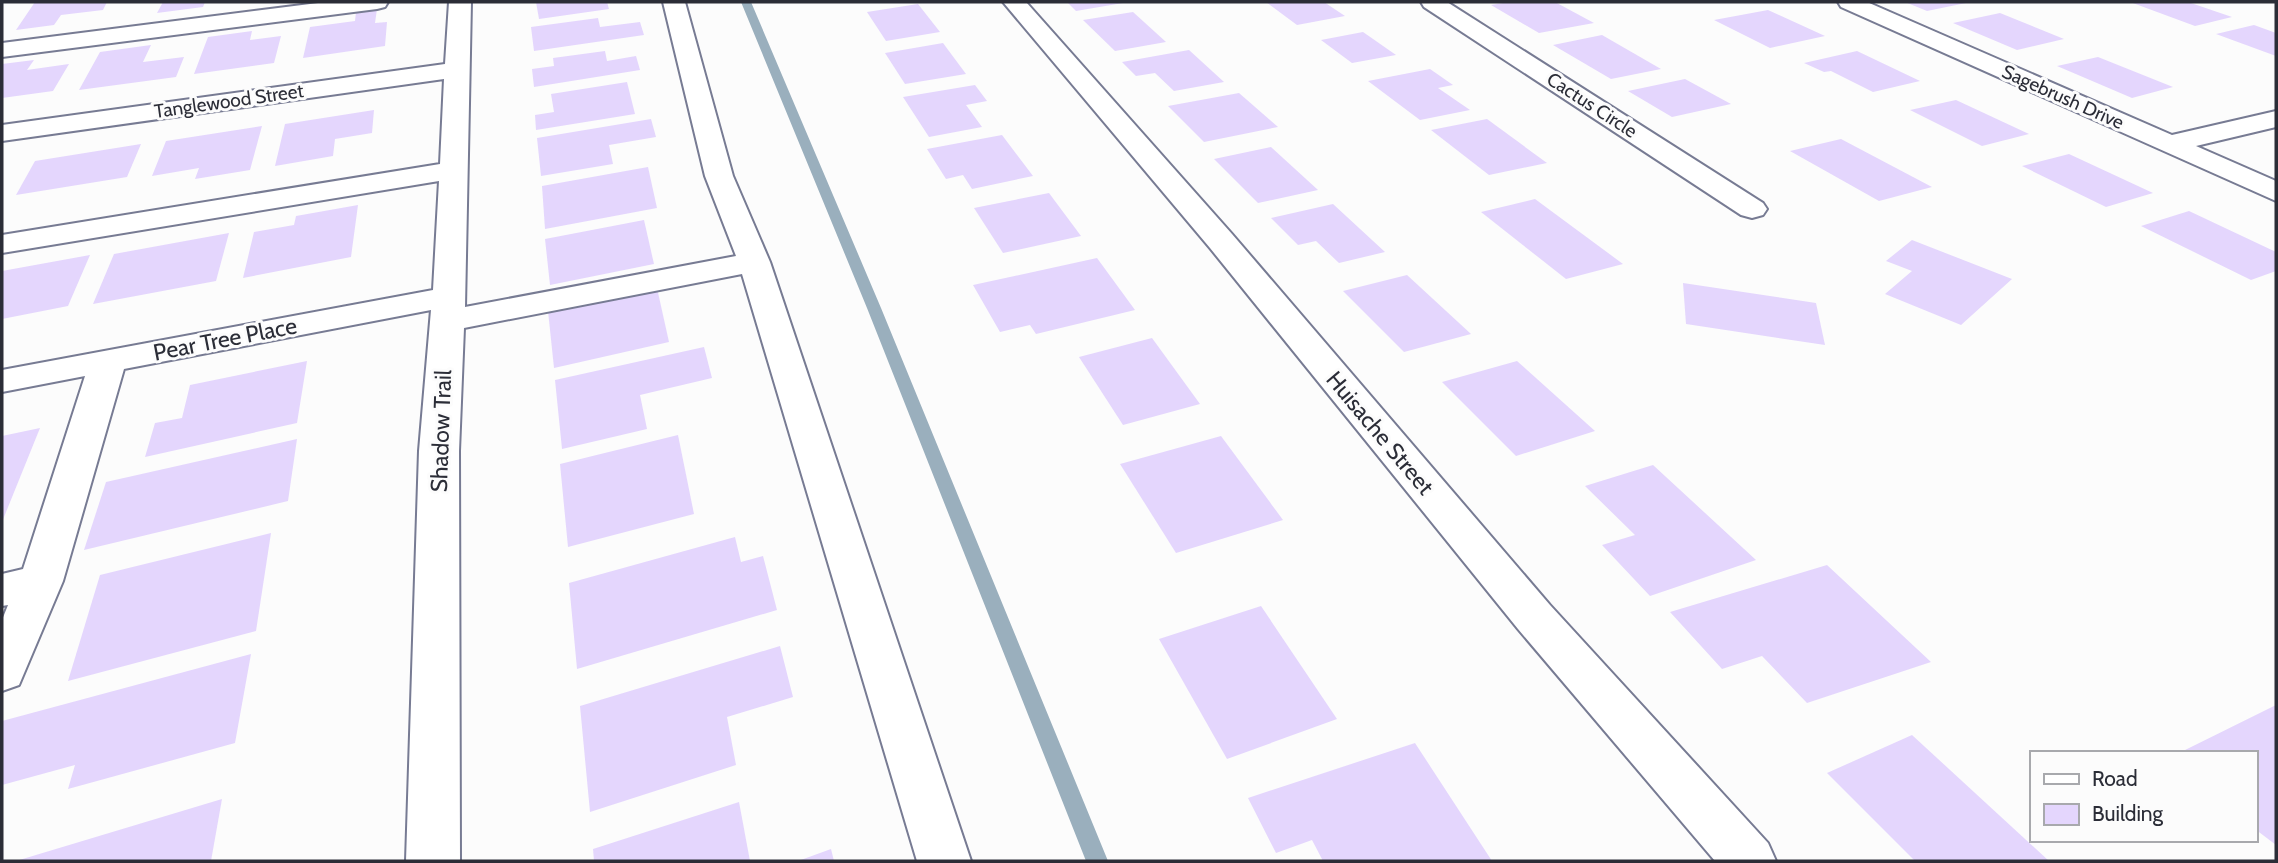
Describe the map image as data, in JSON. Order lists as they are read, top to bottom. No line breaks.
{"streets":{"street":["Sagebrush Drive","Tanglewood Street","Cactus Circle","Pear Tree Place","Shadow Trail","Huisache Street"]},"crossings":[["Tanglewood Street","Shadow Trail"],["Pear Tree Place","Shadow Trail"]],"legend":["Road","Building"]}
